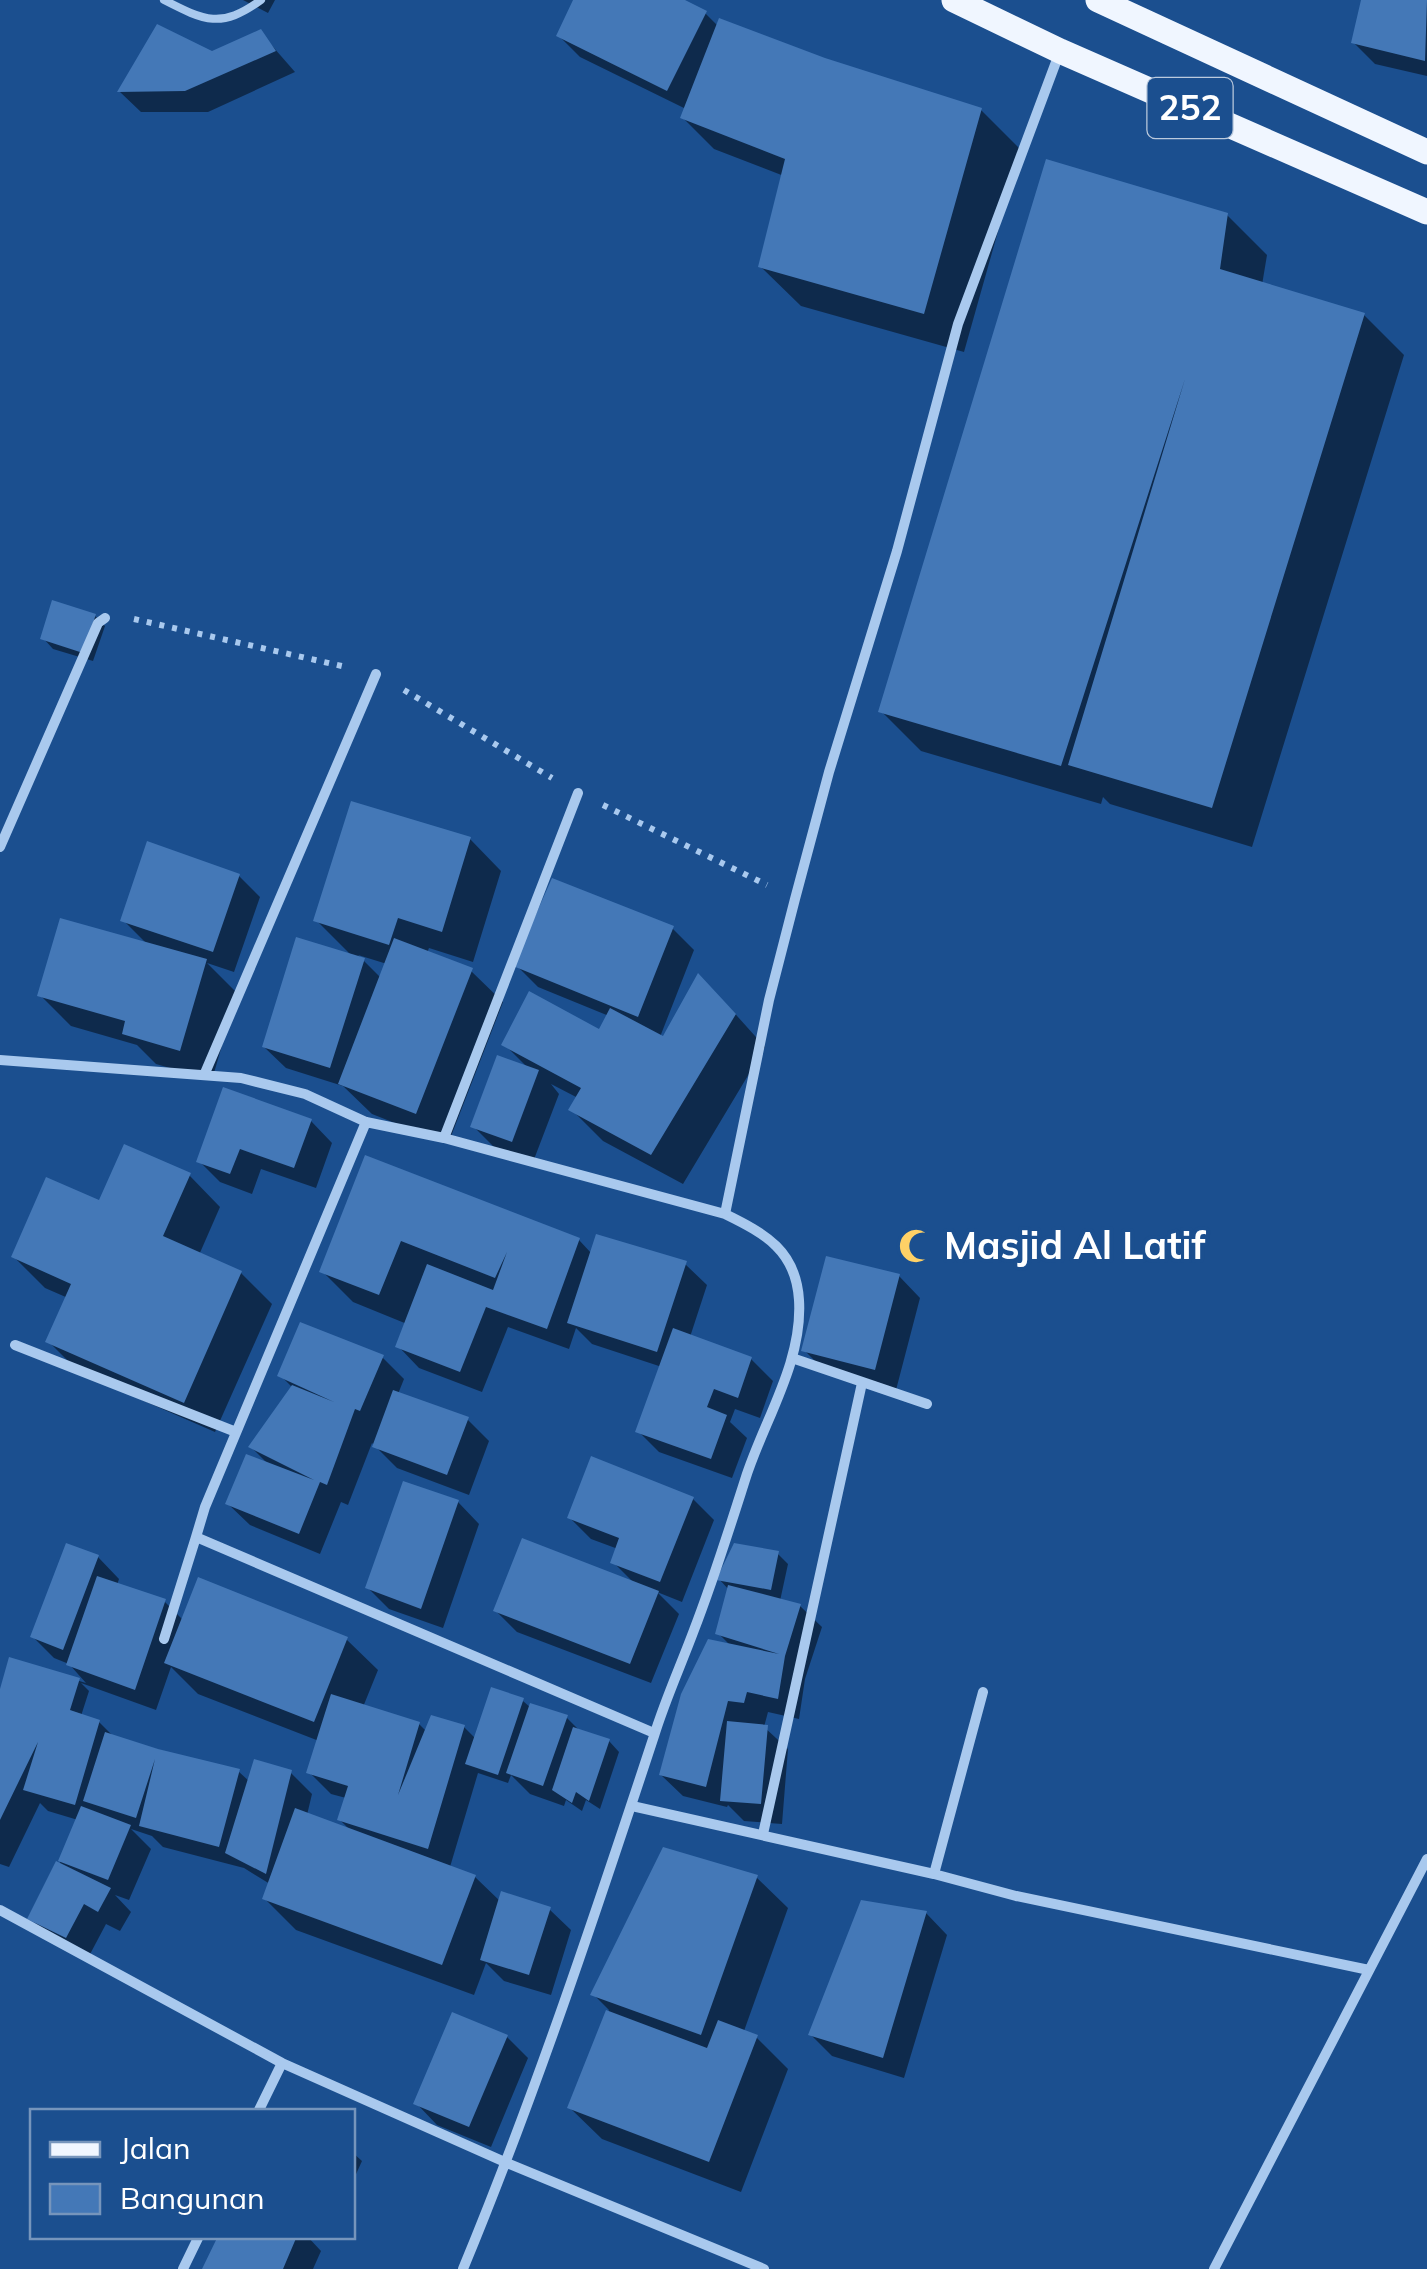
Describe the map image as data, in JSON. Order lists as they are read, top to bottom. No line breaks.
{"streets":{"main road":["252"]},"places":{"mosque":["Masjid Al Latif"]},"legend":["Jalan","Bangunan"]}
